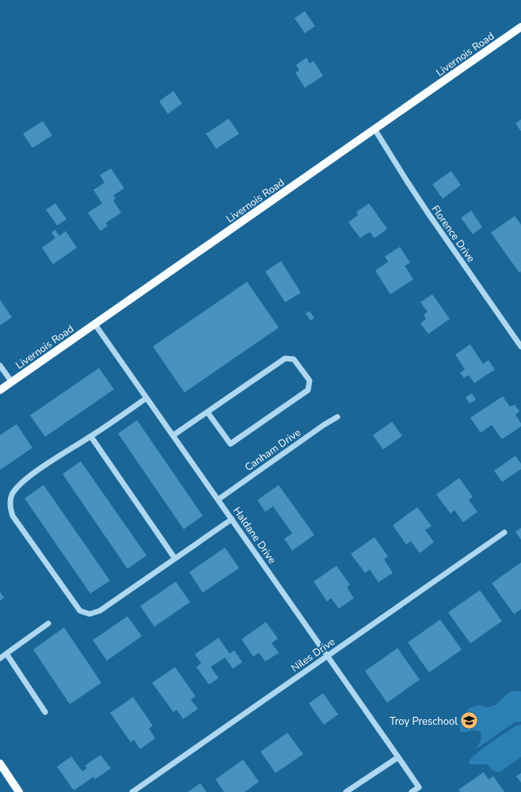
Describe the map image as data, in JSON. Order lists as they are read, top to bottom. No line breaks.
{"streets":{"main road":["Livernois Road"],"street":["Florence Drive","Canham Drive","Haldane Drive","Niles Drive"]},"crossings":[["Livernois Road","Florence Drive"],["Livernois Road","Haldane Drive"],["Canham Drive","Haldane Drive"],["Haldane Drive","Niles Drive"]],"places":{"school or university":["Troy Preschool"]}}
